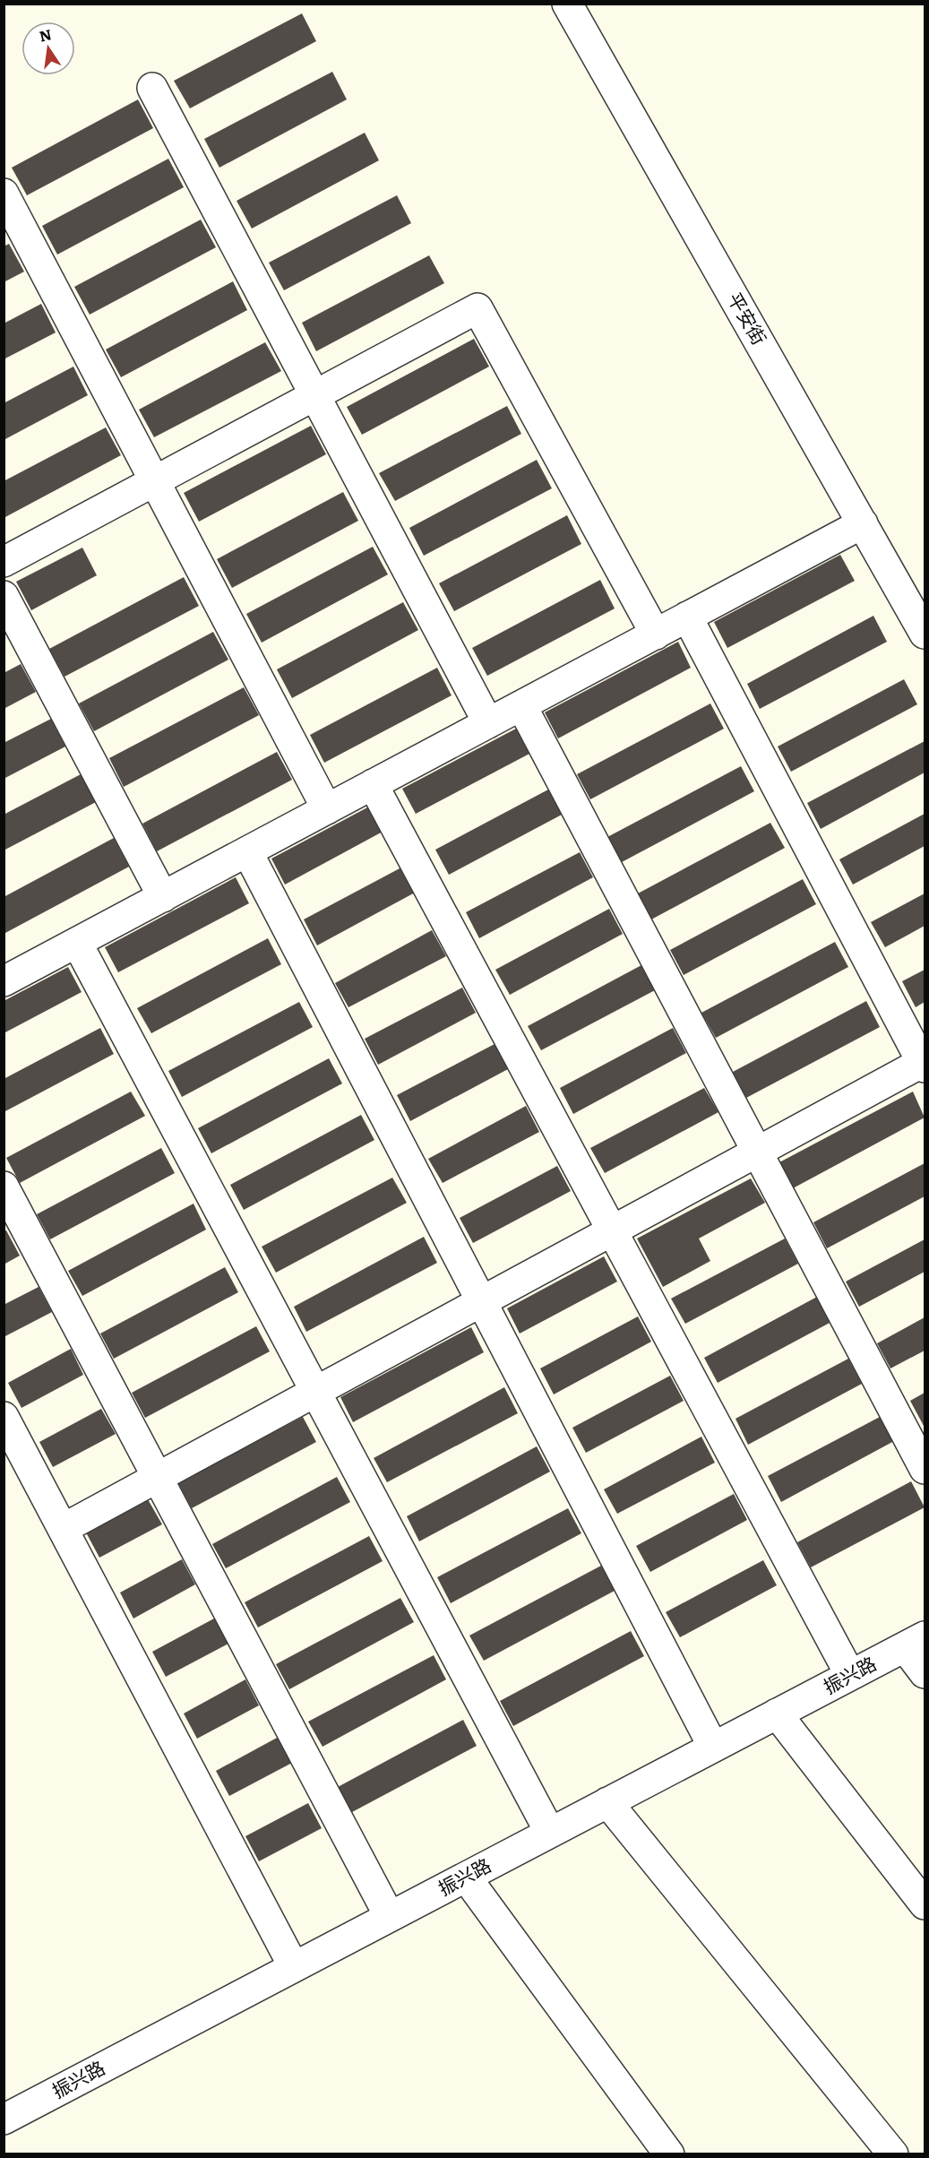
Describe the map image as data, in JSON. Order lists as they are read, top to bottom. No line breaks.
{"streets":{"street":["平安街","振兴路"]},"north":"top"}
